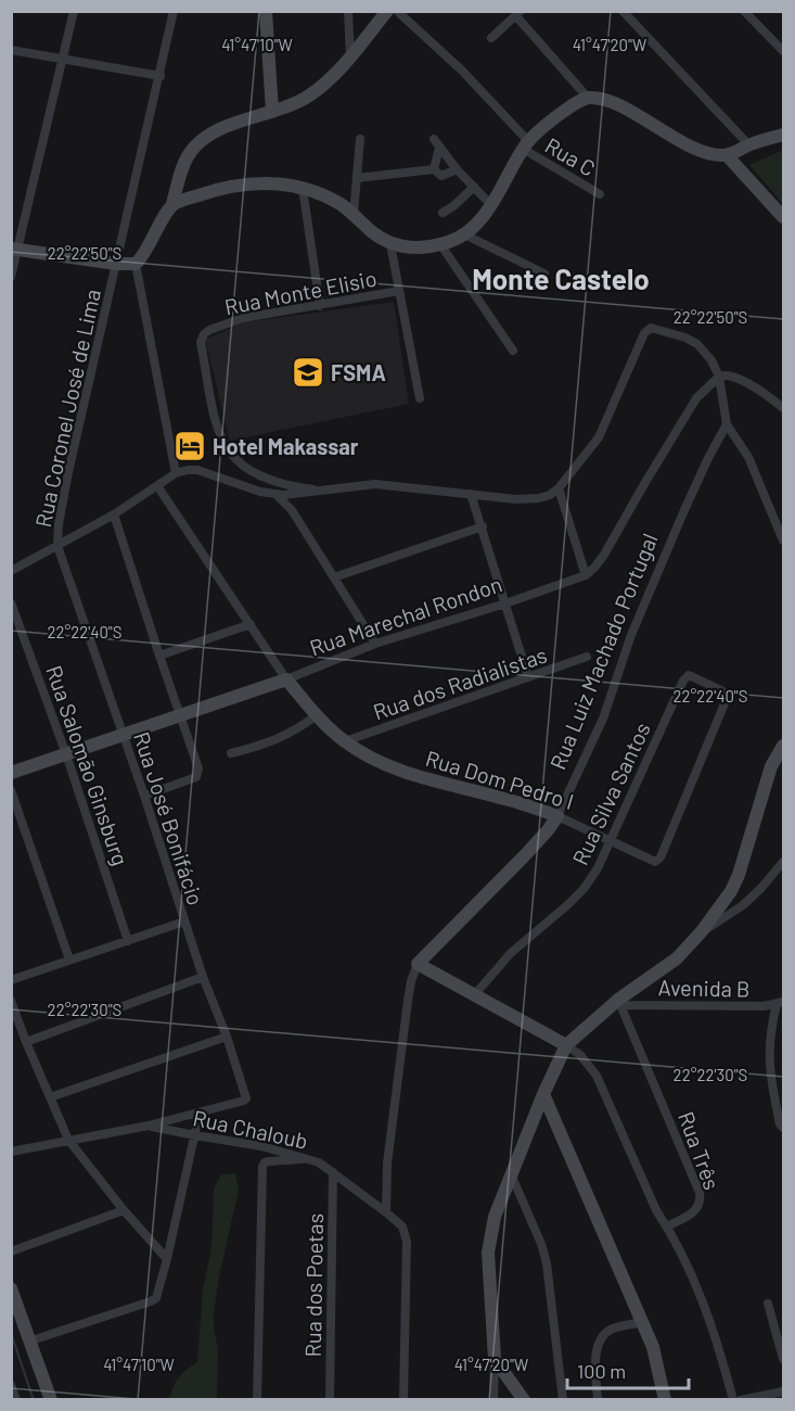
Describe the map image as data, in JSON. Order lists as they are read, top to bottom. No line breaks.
{"streets":{"main road":["Rua Marechal Rondon","Rua Luiz Machado Portugal","Rua Dom Pedro I"],"street":["Rua C","Rua Monte Elisio","Rua Coronel José de Lima","Rua dos Radialistas","Rua Salomão Ginsburg","Rua Silva Santos","Rua José Bonifácio","Avenida B","Rua Chaloub","Rua Três","Rua dos Poetas"]},"crossings":[["Rua Coronel José de Lima","Rua José Bonifácio"],["Rua Marechal Rondon","Rua Salomão Ginsburg"],["Rua Marechal Rondon","Rua Dom Pedro I"],["Rua Marechal Rondon","Rua José Bonifácio"],["Rua Luiz Machado Portugal","Rua Dom Pedro I"],["Rua dos Radialistas","Rua Dom Pedro I"],["Rua Dom Pedro I","Rua Silva Santos"],["Avenida B","Rua Três"],["Rua Chaloub","Rua dos Poetas"]],"districts":["Monte Castelo"],"places":{"school or university":["FSMA"],"hotel":["Hotel Makassar"]},"scale_bar":"100 m","coordinates":["41°47'10\"W","41°47'20\"W","22°22'50\"S","22°22'40\"S","22°22'30\"S"]}
